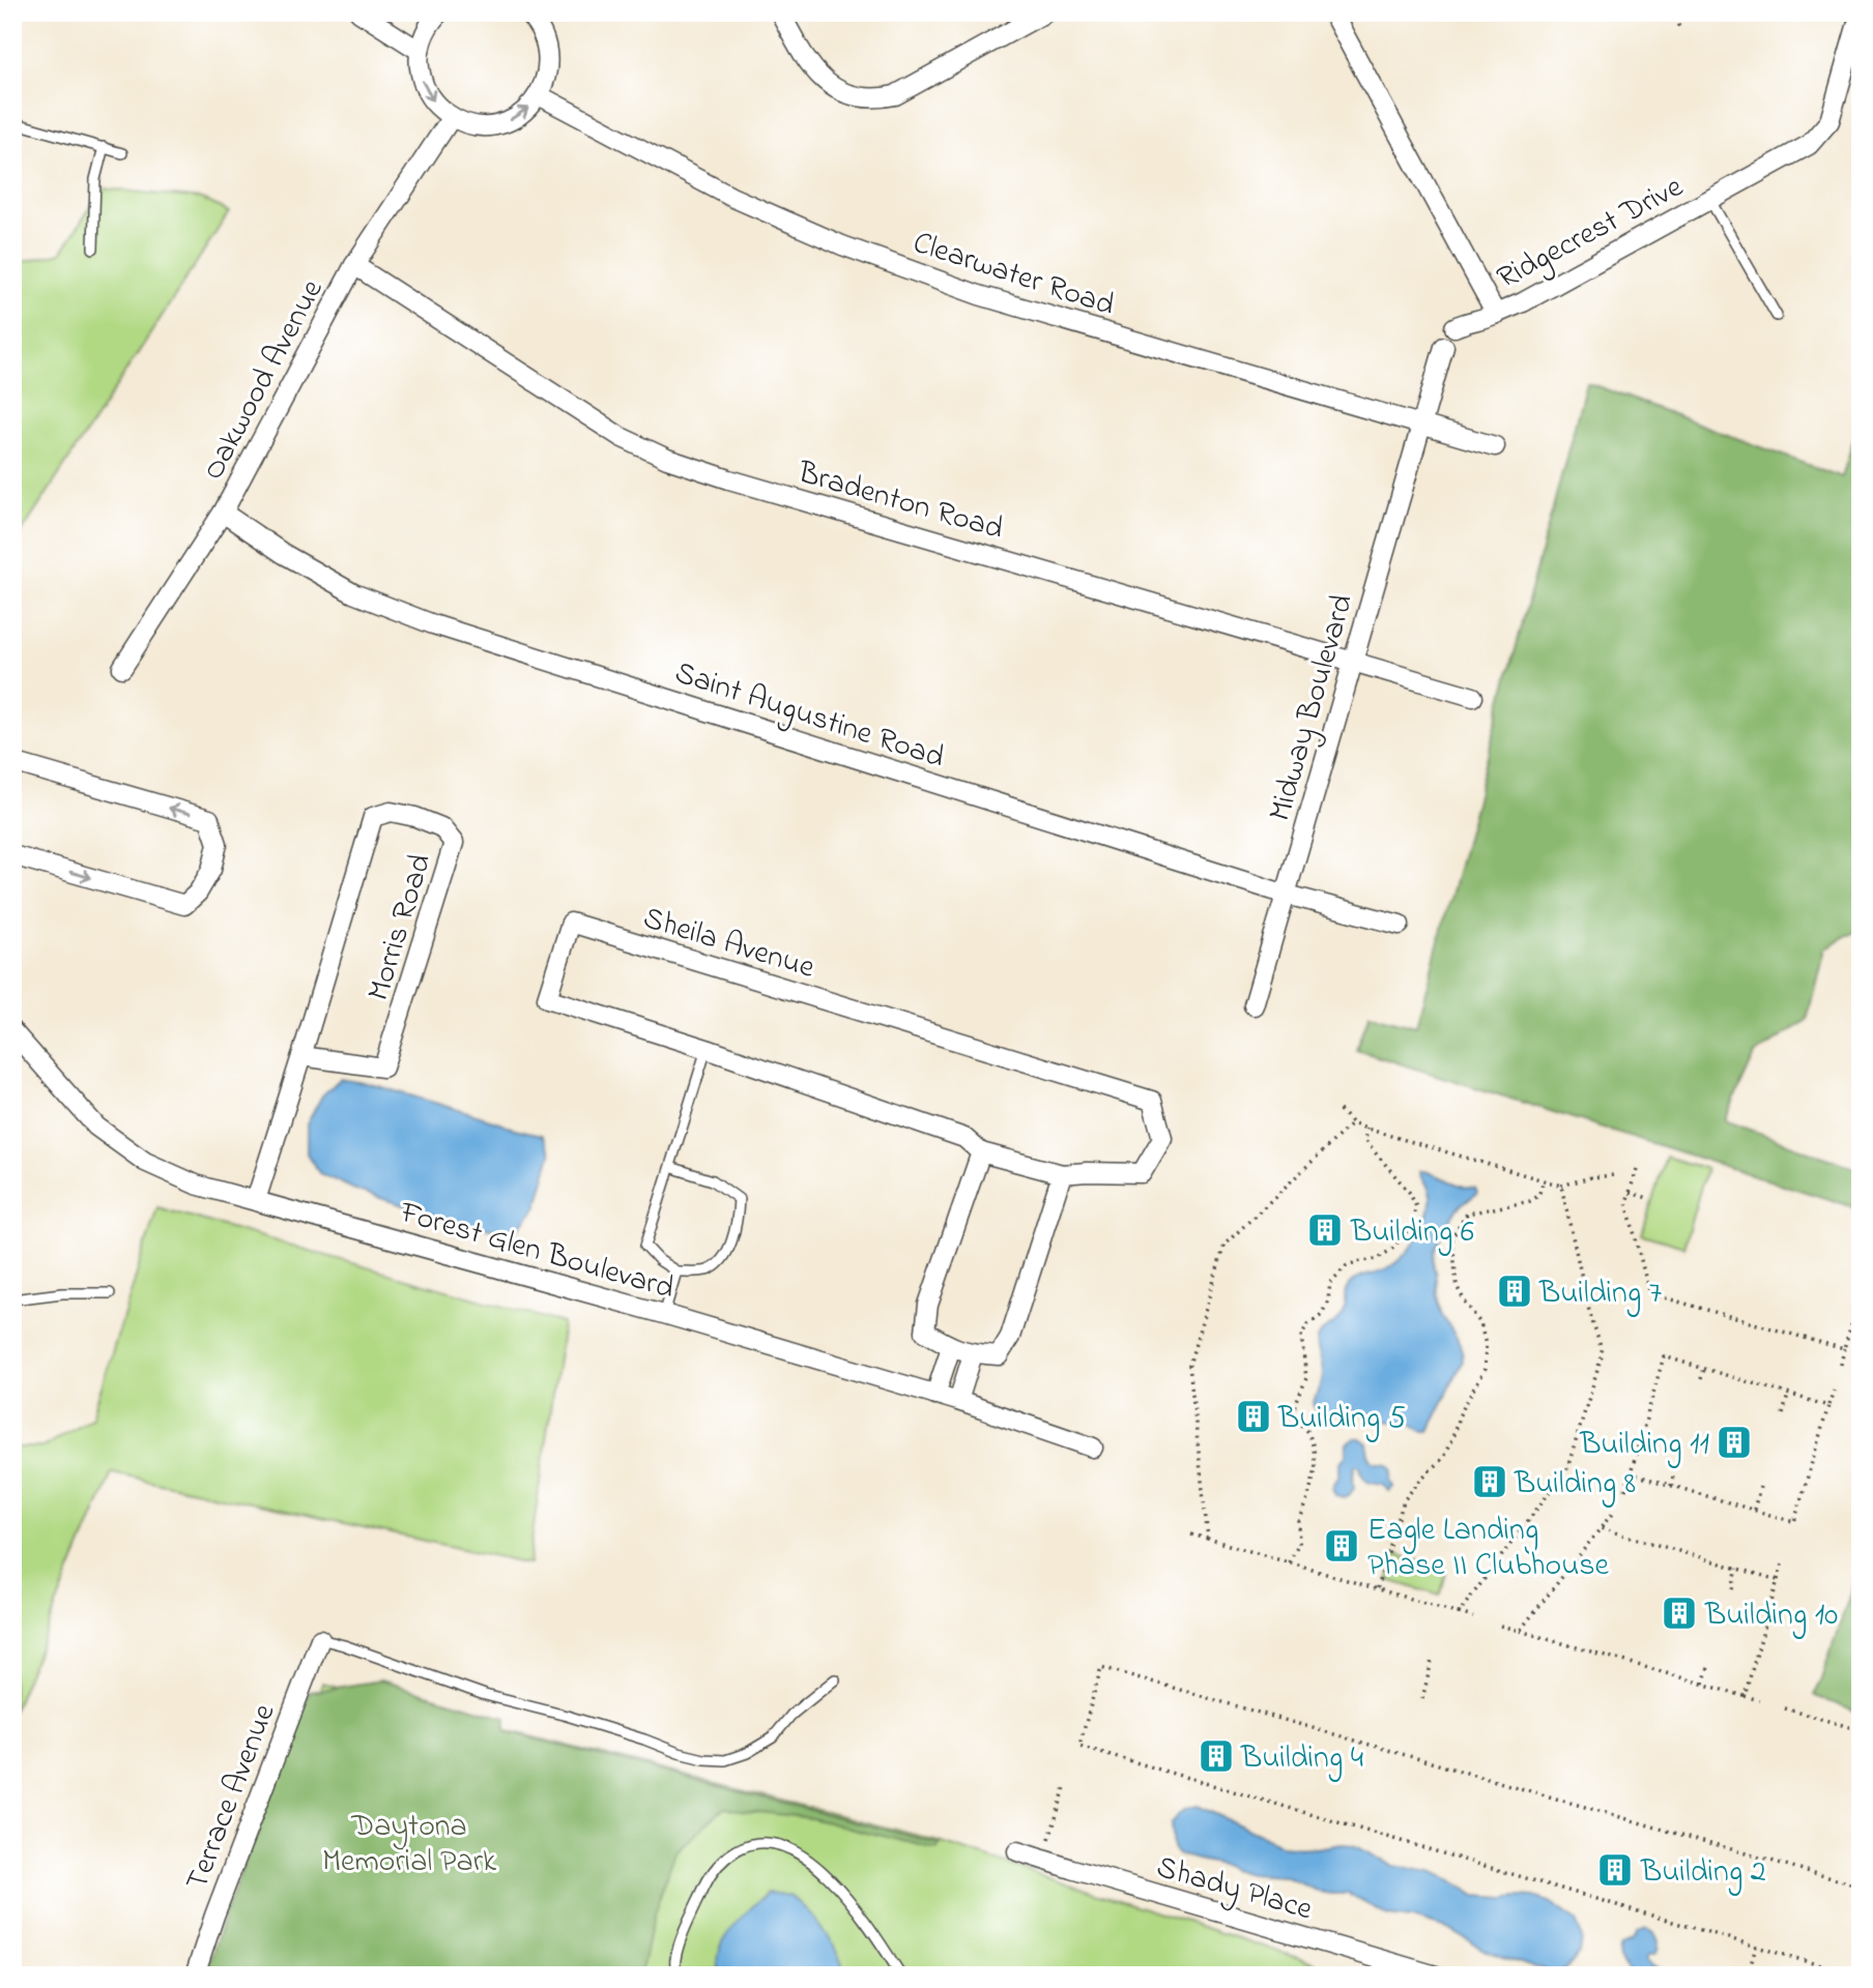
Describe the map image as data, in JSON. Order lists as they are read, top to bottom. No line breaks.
{"streets":{"street":["Ridgecrest Drive","Clearwater Road","Oakwood Avenue","Bradenton Road","Midway Boulevard","Saint Augustine Road","Morris Road","Sheila Avenue","Forest Glen Boulevard","Terrace Avenue","Shady Place"]},"crossings":[["Clearwater Road","Midway Boulevard"],["Oakwood Avenue","Bradenton Road"],["Oakwood Avenue","Saint Augustine Road"],["Bradenton Road","Midway Boulevard"],["Midway Boulevard","Saint Augustine Road"],["Morris Road","Forest Glen Boulevard"]],"parks":["Daytona Memorial Park"],"places":{"building":["Building 6","Building 7","Building 5","Building 11","Building 8","Eagle Landing Phase II Clubhouse","Building 10","Building 4","Building 2"]}}
